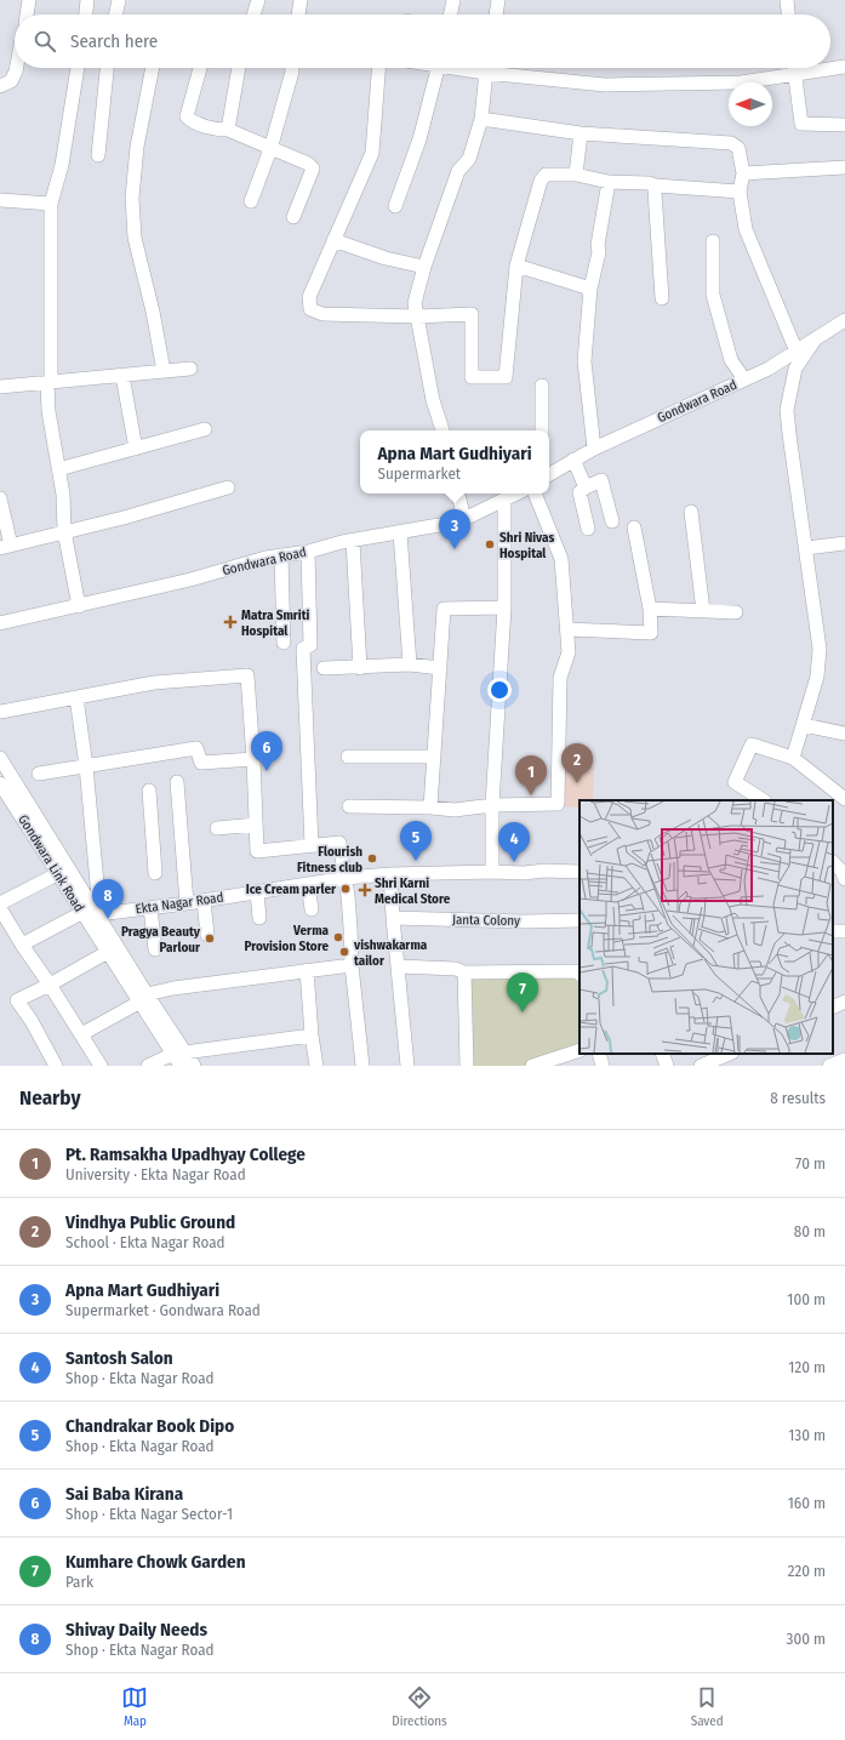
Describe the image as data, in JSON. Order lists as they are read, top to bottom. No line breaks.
{"streets":{"street":["Gondwara Road","Gondwara Link Road","Ekta Nagar Road","Janta Colony"]},"places":{"other":["Shri Nivas Hospital","Flourish Fitness club","Ice Cream parler","Verma Provision Store","Pragya Beauty Parlour","vishwakarma tailor"],"health":["Matra Smriti Hospital","Shri Karni Medical Store"]},"north":"left","page":{"search":"Search here","popup":["Apna Mart Gudhiyari","Supermarket"],"pins":["3","6","2","1","5","4","8","7"],"heading":["Nearby","8 results"],"list":[{"mark":"1","name":"Pt. Ramsakha Upadhyay College","note":"University · Ekta Nagar Road","value":"70 m"},{"mark":"2","name":"Vindhya Public Ground","note":"School · Ekta Nagar Road","value":"80 m"},{"mark":"3","name":"Apna Mart Gudhiyari","note":"Supermarket · Gondwara Road","value":"100 m"},{"mark":"4","name":"Santosh Salon","note":"Shop · Ekta Nagar Road","value":"120 m"},{"mark":"5","name":"Chandrakar Book Dipo","note":"Shop · Ekta Nagar Road","value":"130 m"},{"mark":"6","name":"Sai Baba Kirana","note":"Shop · Ekta Nagar Sector-1","value":"160 m"},{"mark":"7","name":"Kumhare Chowk Garden","note":"Park","value":"220 m"},{"mark":"8","name":"Shivay Daily Needs","note":"Shop · Ekta Nagar Road","value":"300 m"}],"nav":["Map","Directions","Saved"]}}
